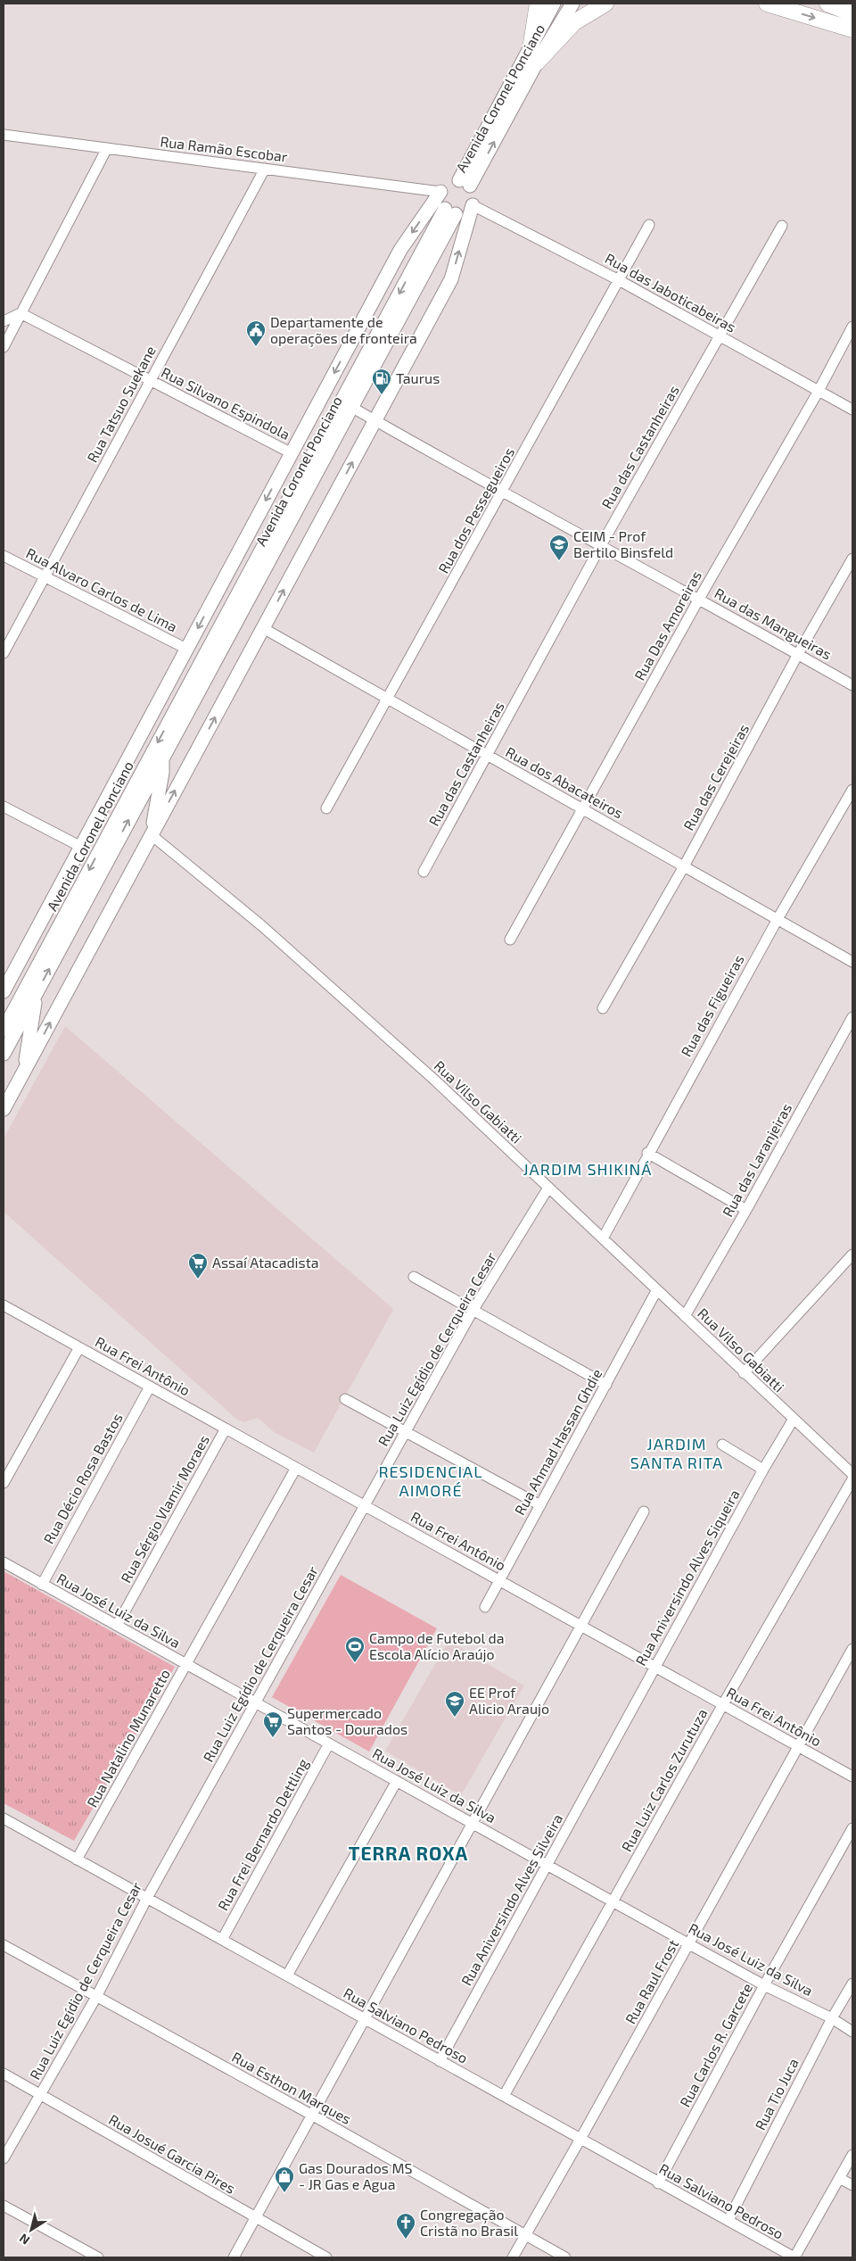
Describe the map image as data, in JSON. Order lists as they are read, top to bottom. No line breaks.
{"streets":{"main road":["Avenida Coronel Ponciano"],"street":["Rua Ramão Escobar","Rua das Jaboticabeiras","Rua Silvano Espindola","Rua Tatsuo Suekane","Rua das Castanheiras","Rua dos Pessegueiros","Rua Alvaro Carlos de Lima","Rua das Mangueiras","Rua Das Amoreiras","Rua das Cerejeiras","Rua dos Abacateiros","Rua das Figueiras","Rua Vilso Gabiatti","Rua das Laranjeiras","Rua Luiz Egídio de Cerqueira Cesar","Rua Frei Antônio","Rua Ahmad Hassan Ghdie","Rua Décio Rosa Bastos","Rua Sérgio Vlamir Moraes","Rua Aniversindo Alves Siqueira","Rua José Luiz da Silva","Rua Natalino Munaretto","Rua Luiz Carlos Zurutuza","Rua Frei Bernardo Dettling","Rua Aniversindo Alves Silveira","Rua Raul Frost","Rua Salviano Pedroso","Rua Carlos R. Garcete","Rua Esthon Marques","Rua Tio Juca","Rua Josué Garcia Pires"]},"crossings":[["Avenida Coronel Ponciano","Rua Ramão Escobar"],["Avenida Coronel Ponciano","Rua das Jaboticabeiras"],["Avenida Coronel Ponciano","Rua das Mangueiras"],["Rua Ramão Escobar","Rua das Jaboticabeiras"],["Rua Ramão Escobar","Rua Tatsuo Suekane"],["Rua das Jaboticabeiras","Rua das Castanheiras"],["Rua das Jaboticabeiras","Rua dos Pessegueiros"],["Rua das Jaboticabeiras","Rua Das Amoreiras"],["Rua Silvano Espindola","Rua Tatsuo Suekane"],["Rua Tatsuo Suekane","Rua Alvaro Carlos de Lima"],["Rua das Castanheiras","Rua das Mangueiras"],["Rua das Castanheiras","Rua dos Abacateiros"],["Rua dos Pessegueiros","Rua das Mangueiras"],["Rua dos Pessegueiros","Rua dos Abacateiros"],["Rua das Mangueiras","Rua Das Amoreiras"],["Rua das Mangueiras","Rua das Cerejeiras"],["Rua Das Amoreiras","Rua dos Abacateiros"],["Rua das Cerejeiras","Rua dos Abacateiros"],["Rua dos Abacateiros","Rua das Figueiras"],["Rua das Figueiras","Rua Vilso Gabiatti"],["Rua Vilso Gabiatti","Rua das Laranjeiras"],["Rua Vilso Gabiatti","Rua Luiz Egídio de Cerqueira Cesar"],["Rua Vilso Gabiatti","Rua Ahmad Hassan Ghdie"],["Rua Vilso Gabiatti","Rua Aniversindo Alves Siqueira"],["Rua Luiz Egídio de Cerqueira Cesar","Rua Frei Antônio"],["Rua Luiz Egídio de Cerqueira Cesar","Rua José Luiz da Silva"],["Rua Luiz Egídio de Cerqueira Cesar","Rua Salviano Pedroso"],["Rua Luiz Egídio de Cerqueira Cesar","Rua Esthon Marques"],["Rua Luiz Egídio de Cerqueira Cesar","Rua Josué Garcia Pires"],["Rua Frei Antônio","Rua Ahmad Hassan Ghdie"],["Rua Frei Antônio","Rua Décio Rosa Bastos"],["Rua Frei Antônio","Rua Sérgio Vlamir Moraes"],["Rua Frei Antônio","Rua Aniversindo Alves Siqueira"],["Rua Frei Antônio","Rua Natalino Munaretto"],["Rua Frei Antônio","Rua Luiz Carlos Zurutuza"],["Rua Frei Antônio","Rua Raul Frost"],["Rua Décio Rosa Bastos","Rua José Luiz da Silva"],["Rua Sérgio Vlamir Moraes","Rua José Luiz da Silva"],["Rua Aniversindo Alves Siqueira","Rua Aniversindo Alves Silveira"],["Rua José Luiz da Silva","Rua Natalino Munaretto"],["Rua José Luiz da Silva","Rua Luiz Carlos Zurutuza"],["Rua José Luiz da Silva","Rua Frei Bernardo Dettling"],["Rua José Luiz da Silva","Rua Aniversindo Alves Silveira"],["Rua José Luiz da Silva","Rua Raul Frost"],["Rua José Luiz da Silva","Rua Carlos R. Garcete"],["Rua José Luiz da Silva","Rua Tio Juca"],["Rua Natalino Munaretto","Rua Salviano Pedroso"],["Rua Luiz Carlos Zurutuza","Rua Salviano Pedroso"],["Rua Frei Bernardo Dettling","Rua Salviano Pedroso"],["Rua Aniversindo Alves Silveira","Rua Salviano Pedroso"],["Rua Raul Frost","Rua Salviano Pedroso"],["Rua Raul Frost","Rua Esthon Marques"],["Rua Salviano Pedroso","Rua Carlos R. Garcete"],["Rua Salviano Pedroso","Rua Tio Juca"]],"districts":["JARDIM SHIKINÁ","JARDIM SANTA RITA","RESIDENCIAL AIMORÉ","TERRA ROXA"],"places":{"public building":["Departamente de operações de fronteira"],"fuel station":["Taurus"],"school or university":["CEIM - Prof Bertilo Binsfeld","EE Prof Alicio Araujo"],"supermarket":["Assaí Atacadista","Supermercado Santos - Dourados"],"sports":["Campo de Futebol da Escola Alício Araújo"],"shop":["Gas Dourados MS - JR Gas e Agua"],"church":["Congregação Cristã no Brasil"]},"north":"bottom left"}
